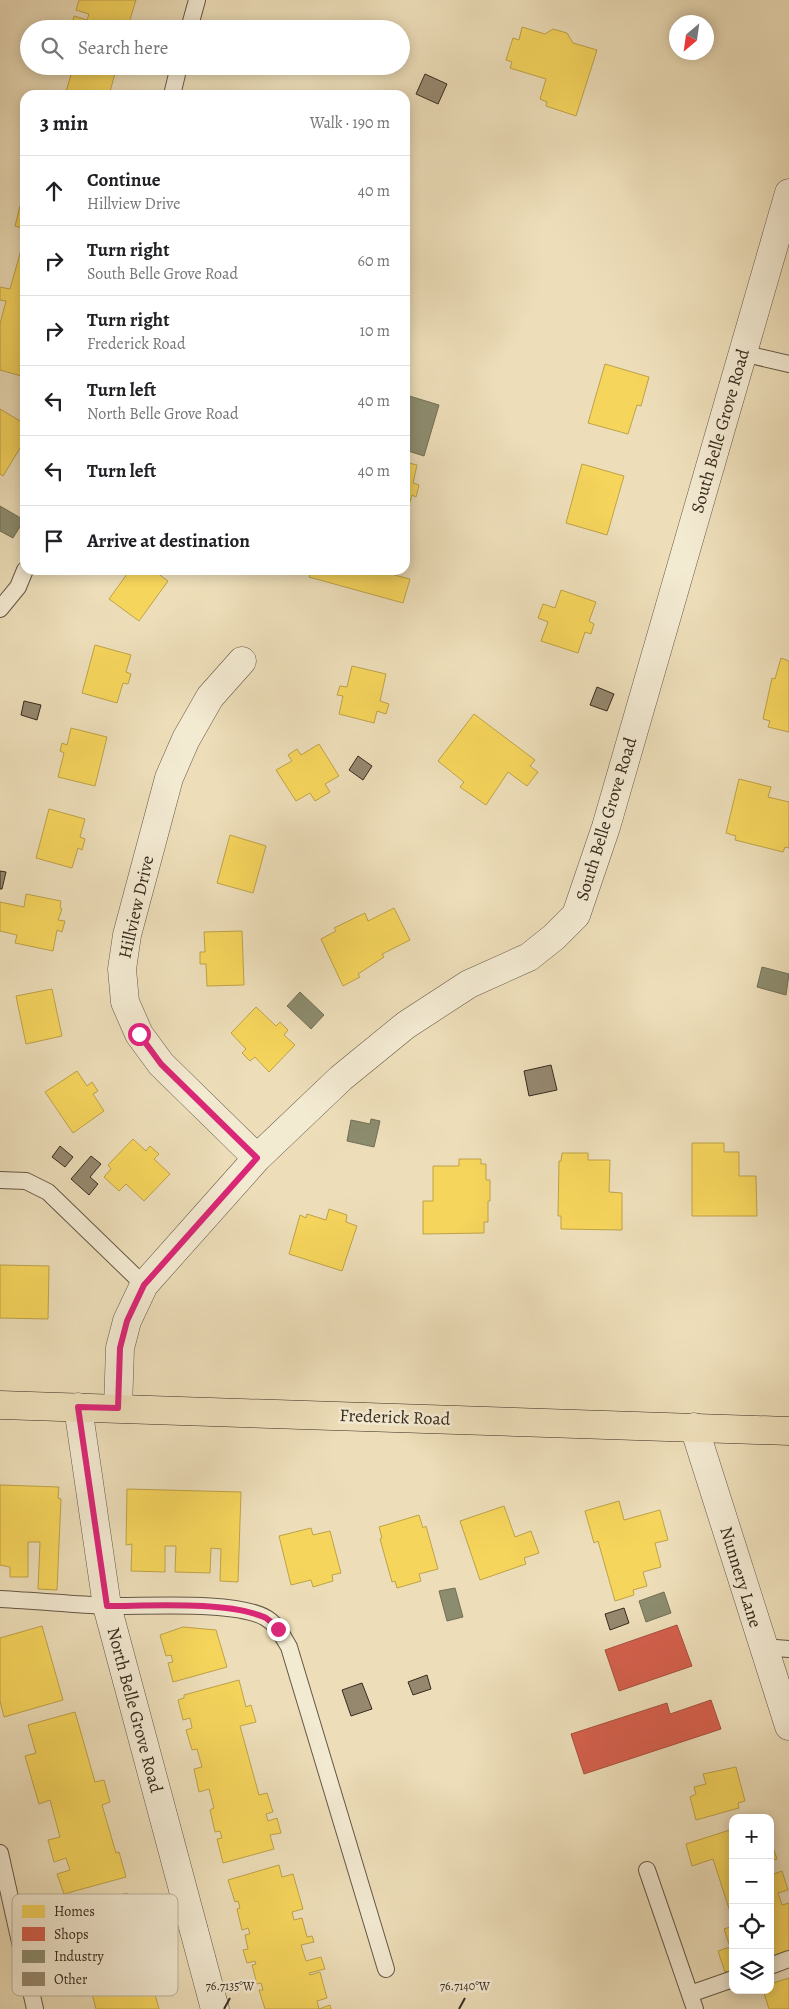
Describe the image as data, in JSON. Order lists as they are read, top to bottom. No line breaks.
{"streets":{"main road":["Frederick Road"],"street":["South Belle Grove Road","Hillview Drive","Nunnery Lane","North Belle Grove Road"]},"crossings":[["South Belle Grove Road","Hillview Drive"],["South Belle Grove Road","Frederick Road"],["Frederick Road","Nunnery Lane"],["Frederick Road","North Belle Grove Road"]],"legend":["Homes","Shops","Industry","Other"],"north":"bottom left","page":{"search":"Search here","heading":["3 min","Walk · 190 m"],"list":[["Continue","Hillview Drive","40 m"],["Turn right","South Belle Grove Road","60 m"],["Turn right","Frederick Road","10 m"],["Turn left","North Belle Grove Road","40 m"],["Turn left","40 m"],"Arrive at destination"],"map_buttons":["+","−"]},"coordinates":["76.7135°W","76.7140°W"]}
